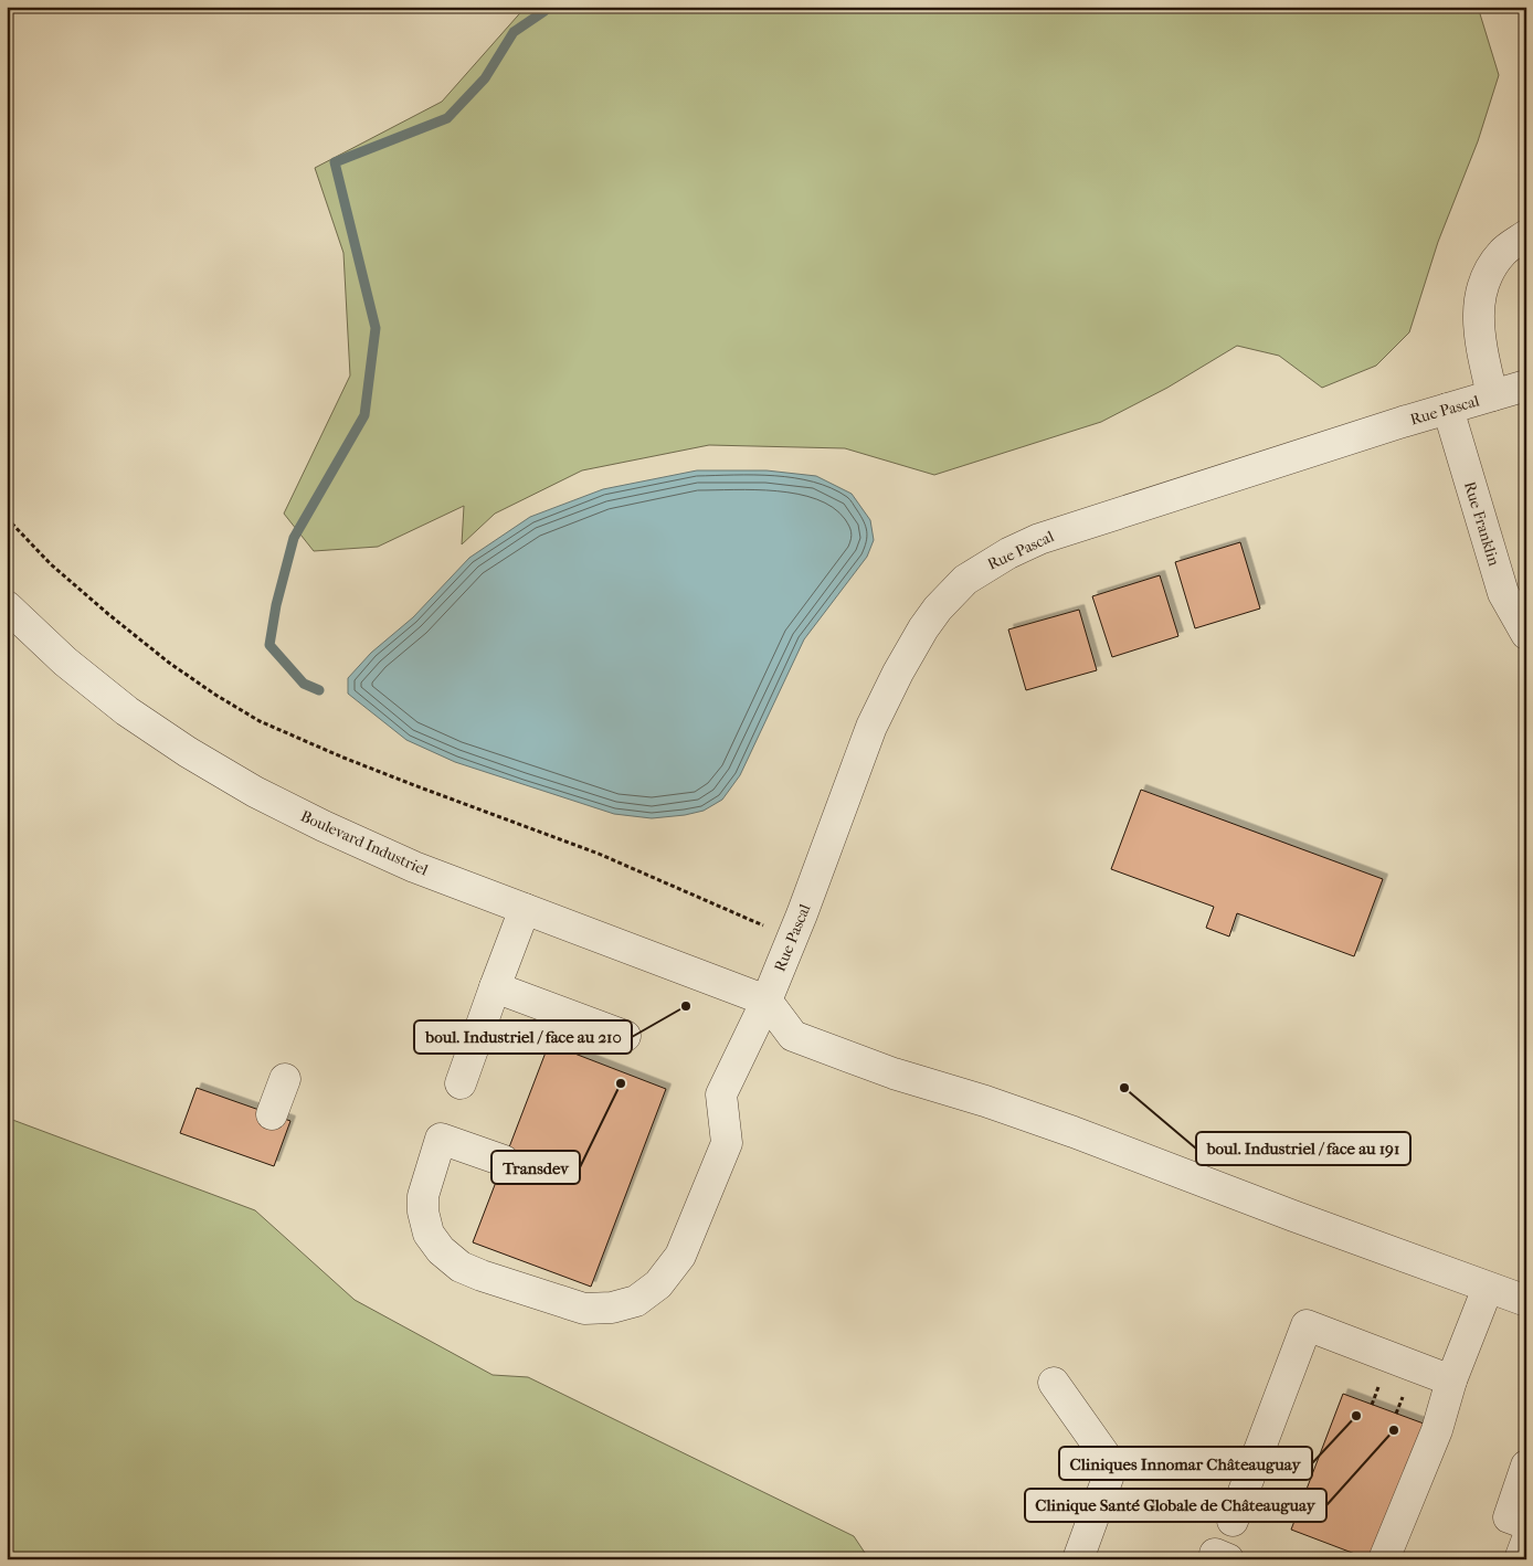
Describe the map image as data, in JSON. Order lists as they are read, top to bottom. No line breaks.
{"streets":{"street":["Rue Pascal","Rue Franklin","Boulevard Industriel"]},"crossings":[["Rue Pascal","Rue Franklin"],["Rue Pascal","Boulevard Industriel"]],"places":["boul. Industriel / face au 210","Transdev","boul. Industriel / face au 191","Cliniques Innomar Châteauguay","Clinique Santé Globale de Châteauguay"]}
